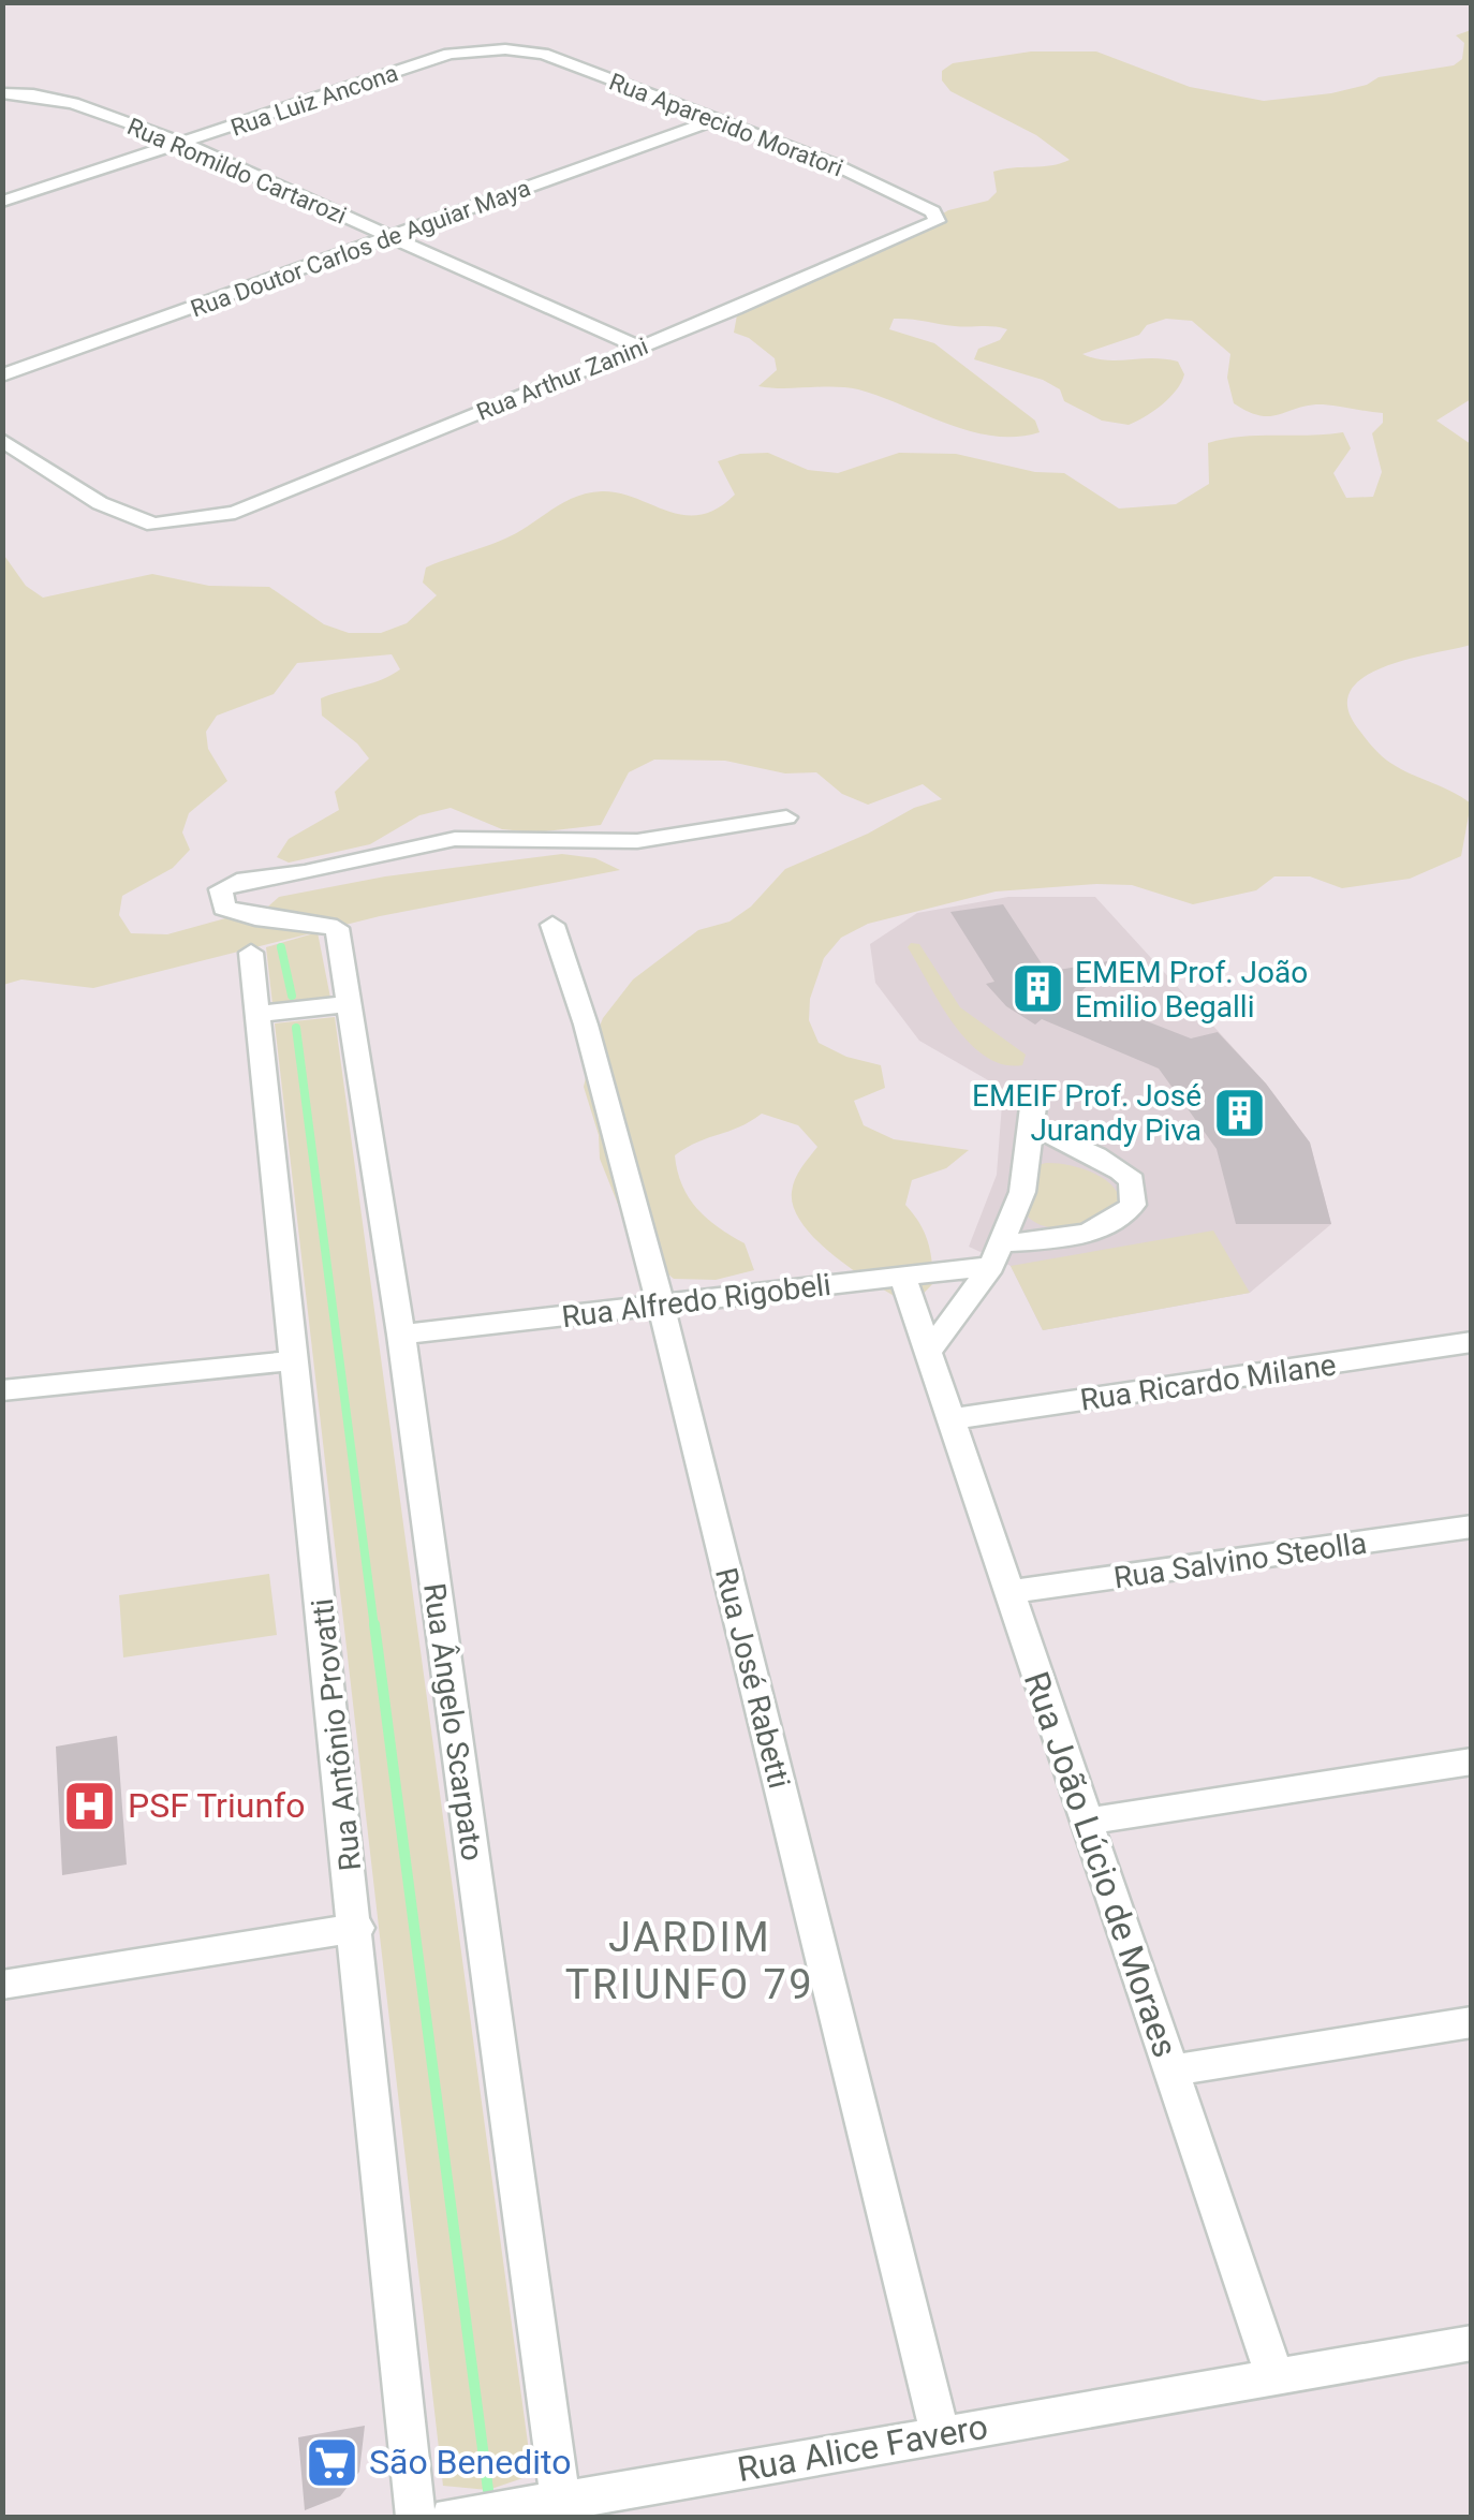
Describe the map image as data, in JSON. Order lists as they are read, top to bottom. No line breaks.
{"streets":{"street":["Rua Luiz Ancona","Rua Aparecido Moratori","Rua Romildo Cartarozi","Rua Doutor Carlos de Aguiar Maya","Rua Arthur Zanini","Rua Alfredo Rigobeli","Rua Ricardo Milane","Rua Salvino Steolla","Rua José Rabetti","Rua Ângelo Scarpato","Rua Antônio Provatti","Rua João Lúcio de Moraes","Rua Alice Favero"]},"crossings":[["Rua Luiz Ancona","Rua Aparecido Moratori"],["Rua Luiz Ancona","Rua Romildo Cartarozi"],["Rua Aparecido Moratori","Rua Doutor Carlos de Aguiar Maya"],["Rua Aparecido Moratori","Rua Arthur Zanini"],["Rua Romildo Cartarozi","Rua Doutor Carlos de Aguiar Maya"],["Rua Romildo Cartarozi","Rua Arthur Zanini"],["Rua Alfredo Rigobeli","Rua José Rabetti"],["Rua Alfredo Rigobeli","Rua Ângelo Scarpato"],["Rua Alfredo Rigobeli","Rua João Lúcio de Moraes"],["Rua Ricardo Milane","Rua João Lúcio de Moraes"],["Rua Salvino Steolla","Rua João Lúcio de Moraes"],["Rua José Rabetti","Rua Alice Favero"],["Rua Ângelo Scarpato","Rua Alice Favero"],["Rua João Lúcio de Moraes","Rua Alice Favero"]],"districts":["JARDIM TRIUNFO 79"],"places":{"building":["EMEM Prof. João Emilio Begalli","EMEIF Prof. José Jurandy Piva"],"hospital":["PSF Triunfo"],"supermarket":["São Benedito"]}}
